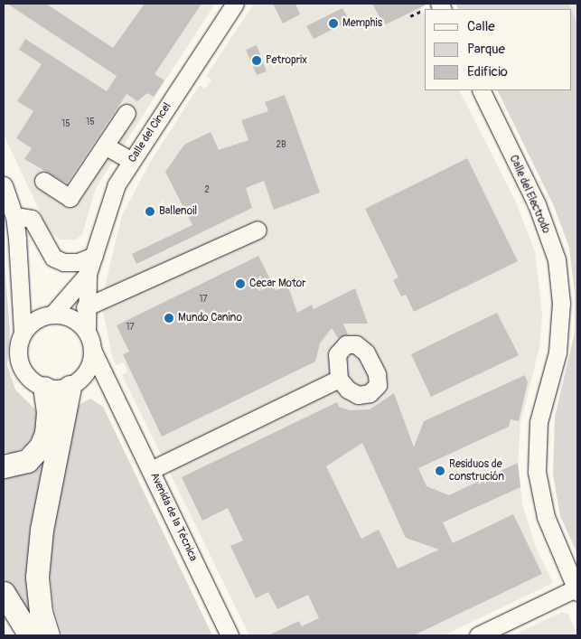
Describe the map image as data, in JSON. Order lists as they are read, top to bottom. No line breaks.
{"streets":{"street":["Calle del Cincel","Calle del Electrodo","Avenida de la Técnica"]},"places":["Memphis","Petroprix","Ballenoil","Cecar Motor","Mundo Canino","Residuos de construción"],"house_numbers":["15","15","2B","2","17","17"],"legend":["Calle","Parque","Edificio"]}
